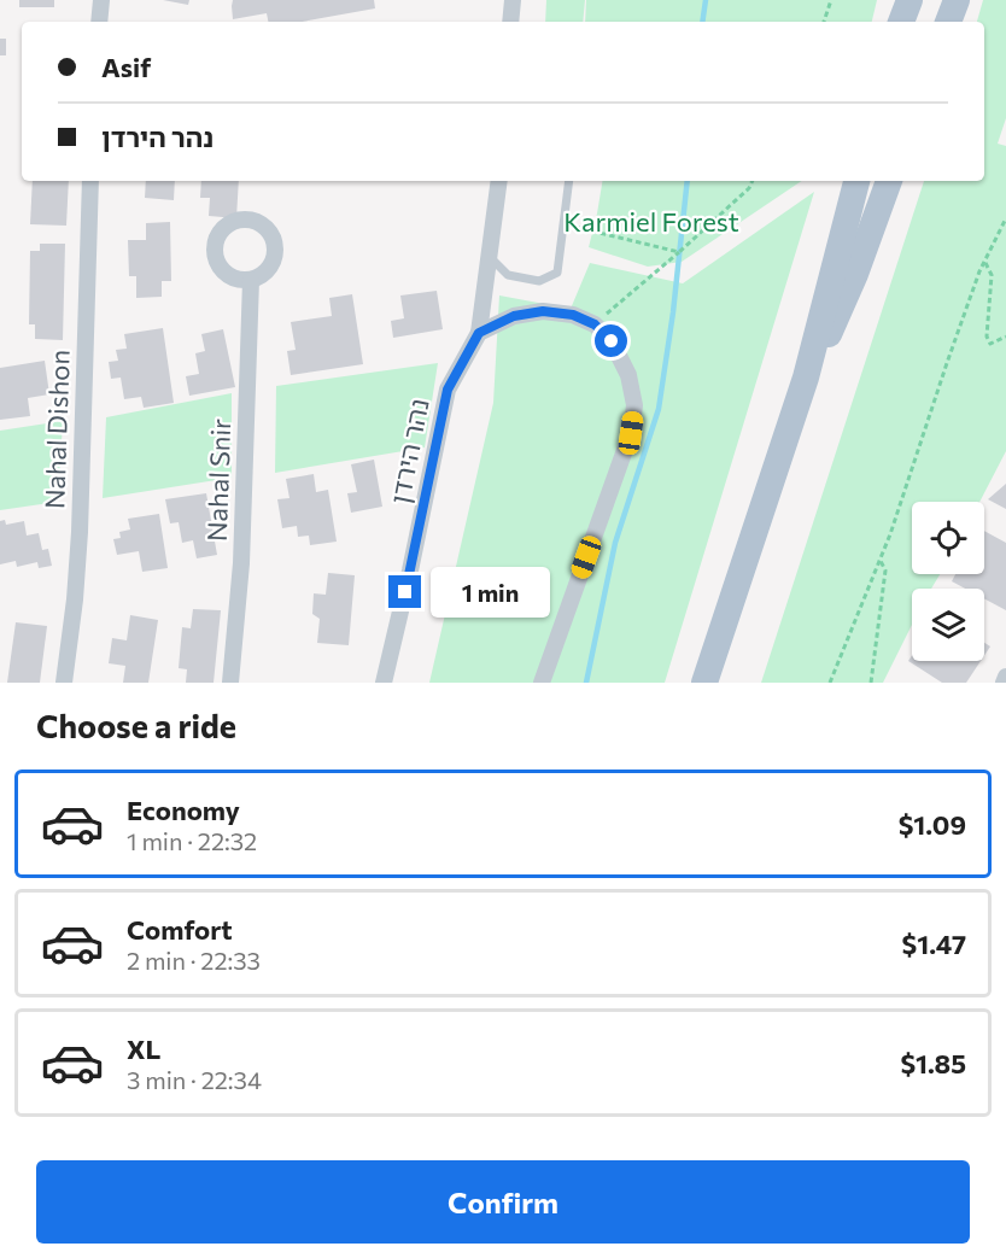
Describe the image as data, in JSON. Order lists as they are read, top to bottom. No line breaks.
{"streets":{"street":["Nahal Dishon","נהר הירדן","Nahal Snir"]},"parks":["Karmiel Forest"],"page":{"banner":["Asif","נהר הירדן"],"bubble":"1 min","heading":"Choose a ride","list":[{"name":"Economy","note":"1 min · 22:32","value":"$1.09"},{"name":"Comfort","note":"2 min · 22:33","value":"$1.47"},{"name":"XL","note":"3 min · 22:34","value":"$1.85"}],"buttons":"Confirm"}}
